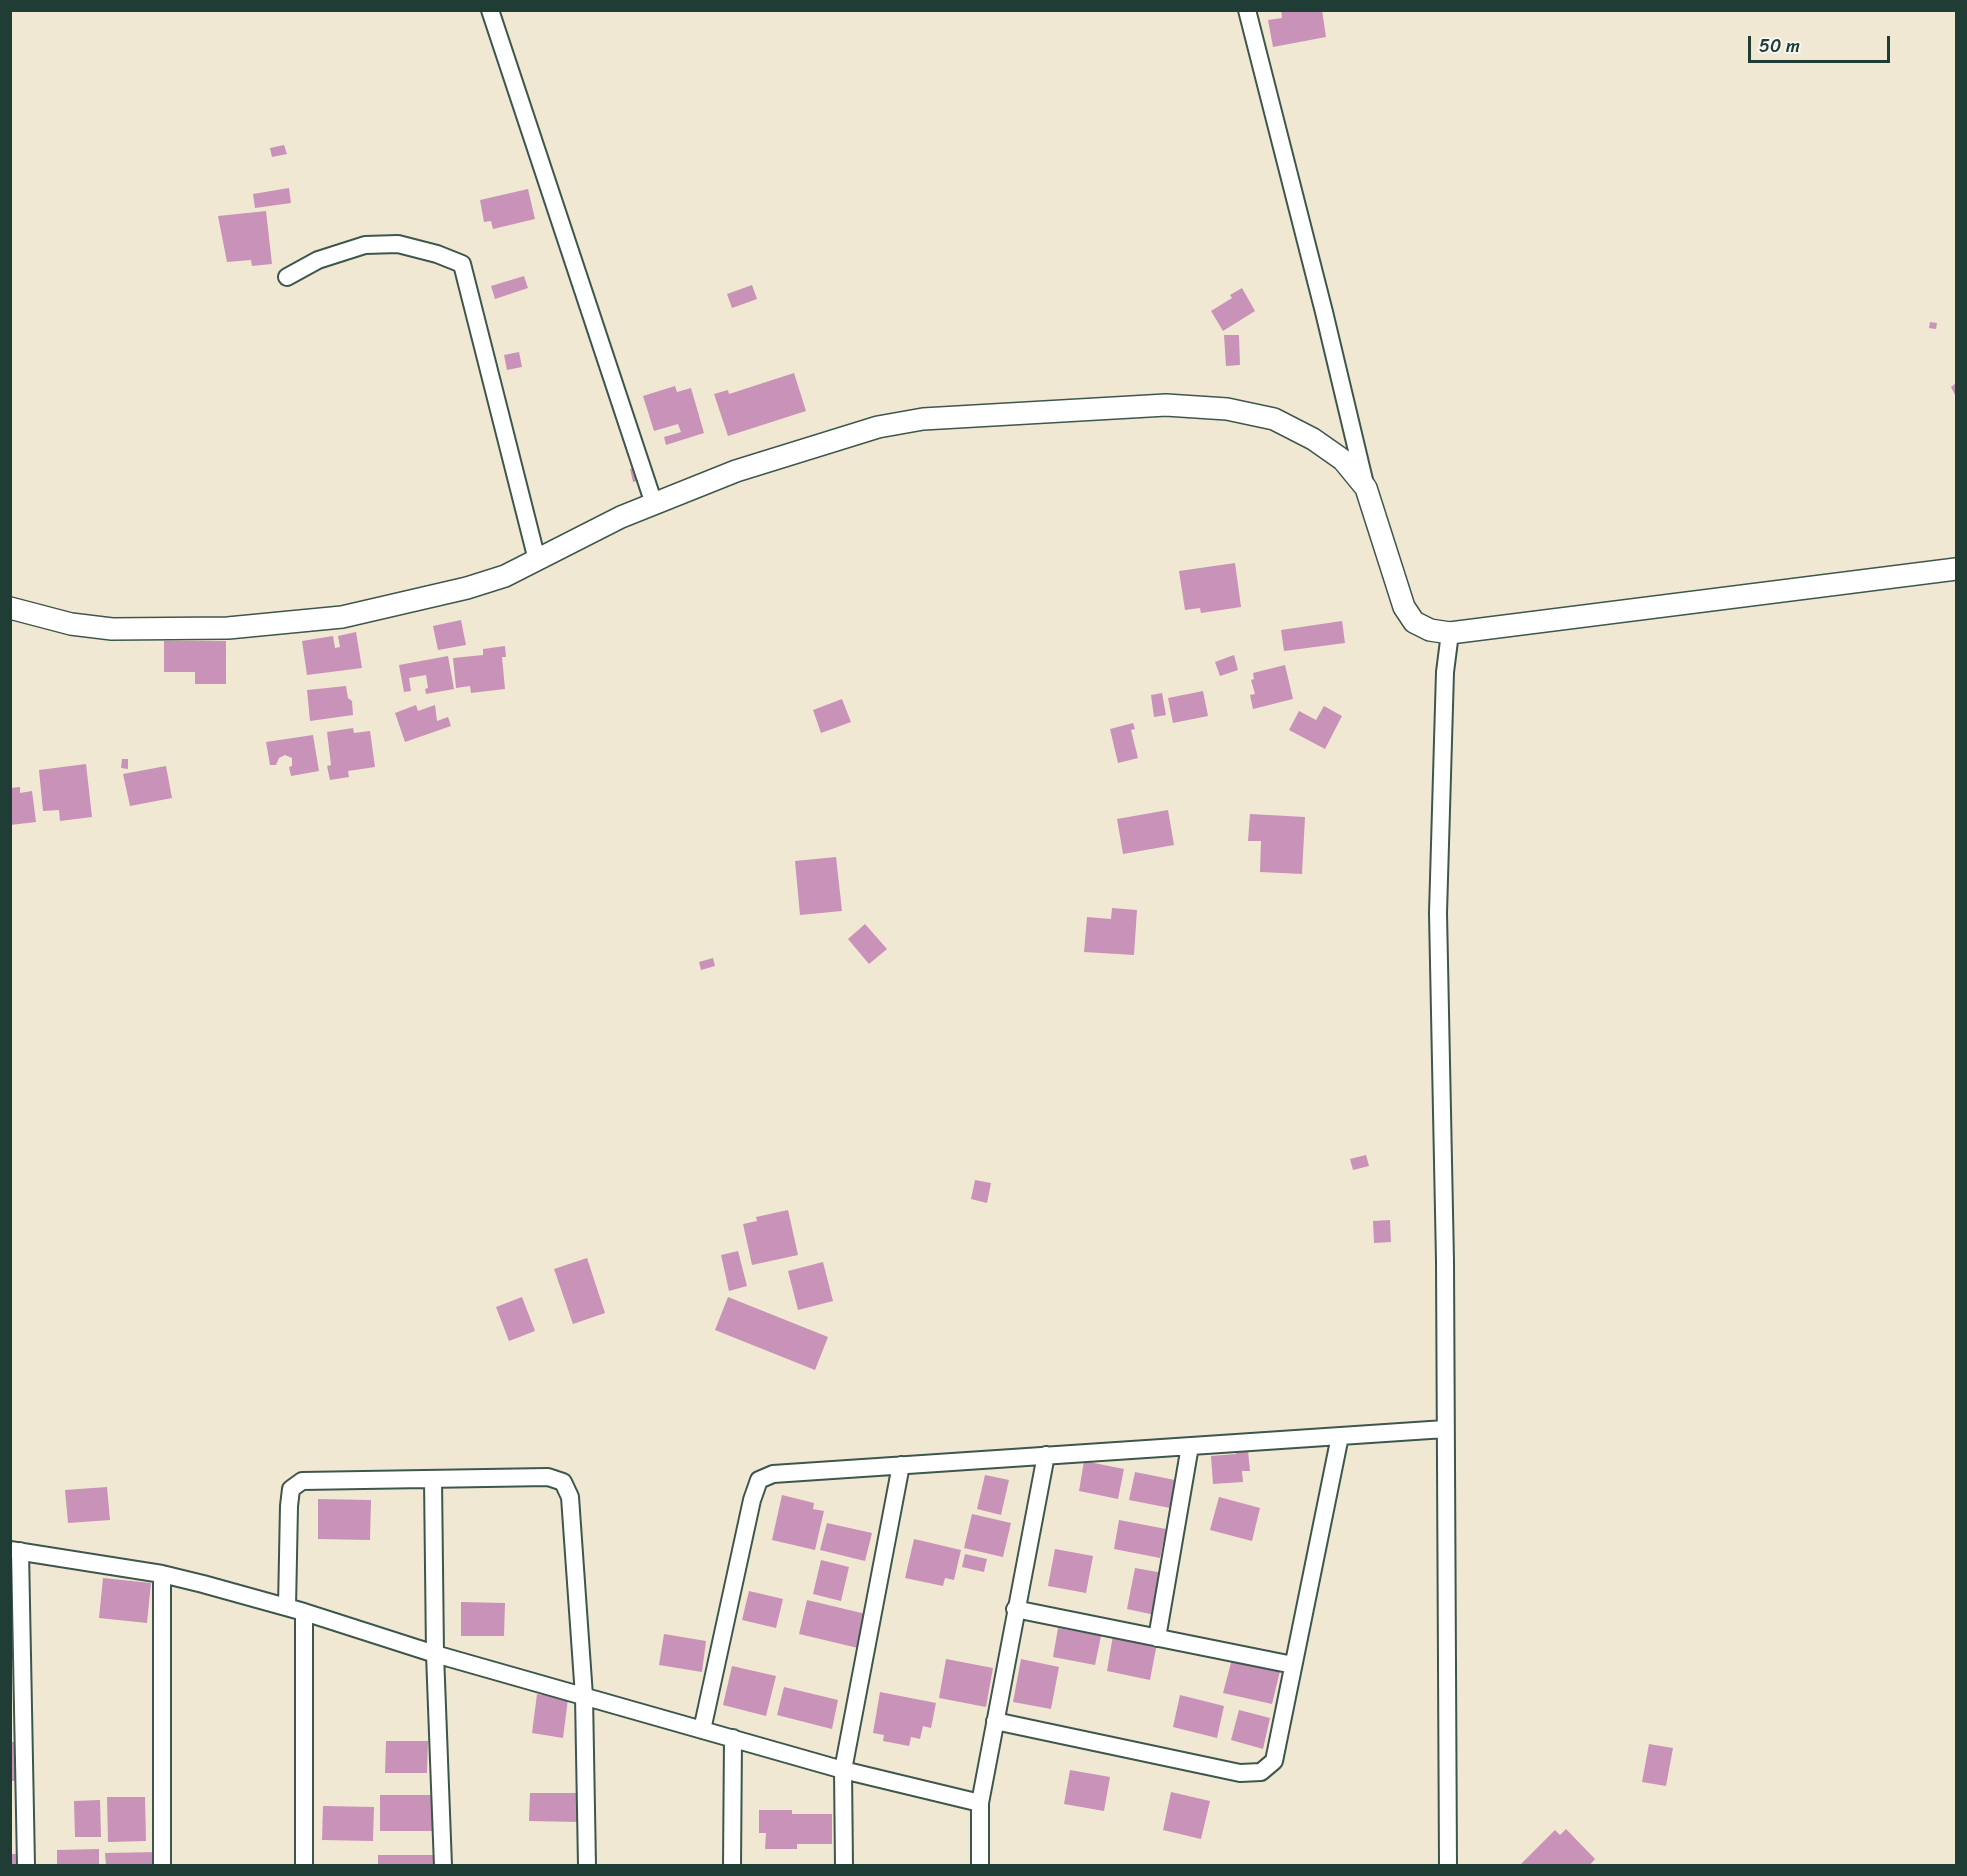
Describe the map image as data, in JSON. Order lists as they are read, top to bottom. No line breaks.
{"scale_bar":"50 m"}
